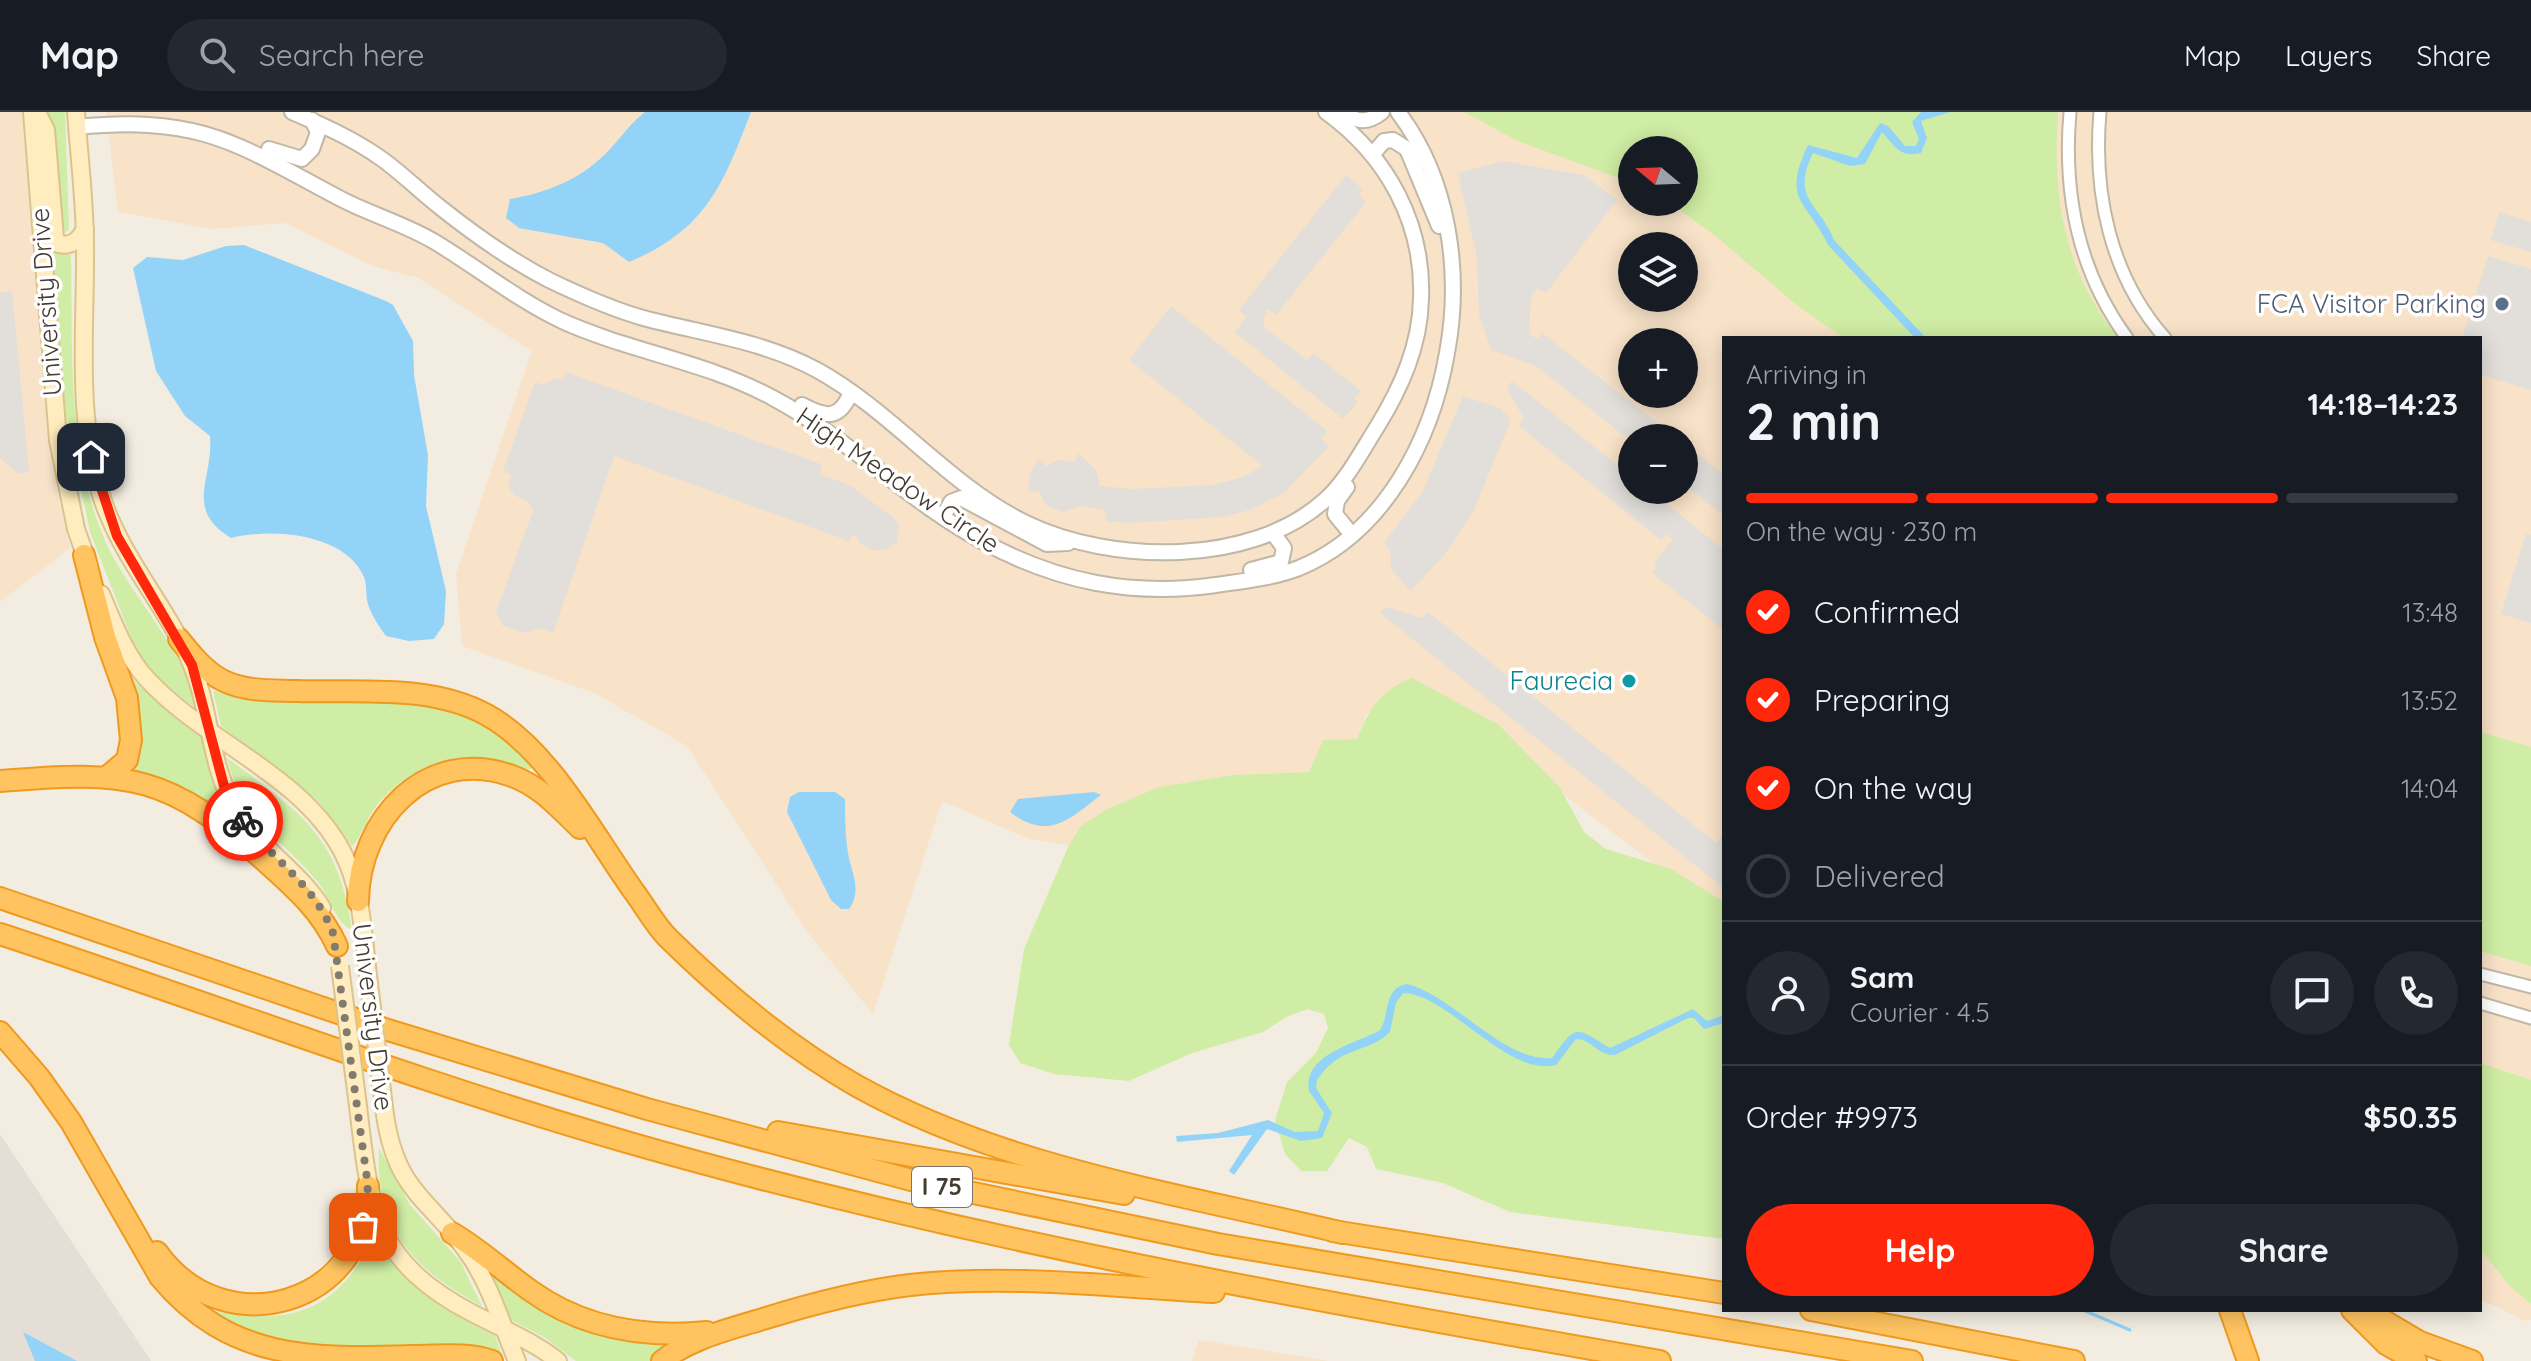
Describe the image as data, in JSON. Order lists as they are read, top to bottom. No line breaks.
{"streets":{"highway":["I 75"],"main road":["University Drive"],"street":["High Meadow Circle"]},"crossings":[["University Drive","High Meadow Circle"]],"places":["FCA Visitor Parking","Faurecia"],"north":"left","page":{"header":"Map","search":"Search here","nav":["Map","Layers","Share"],"map_buttons":["+","−"],"heading":["2 min","Arriving in","14:18–14:23"],"panel":["Sam","Courier · 4.5","Order #9973","$50.35"],"bar":"On the way · 230 m","list":[["Confirmed","13:48"],["Preparing","13:52"],["On the way","14:04"],"Delivered"],"buttons":["Help","Share"]}}
